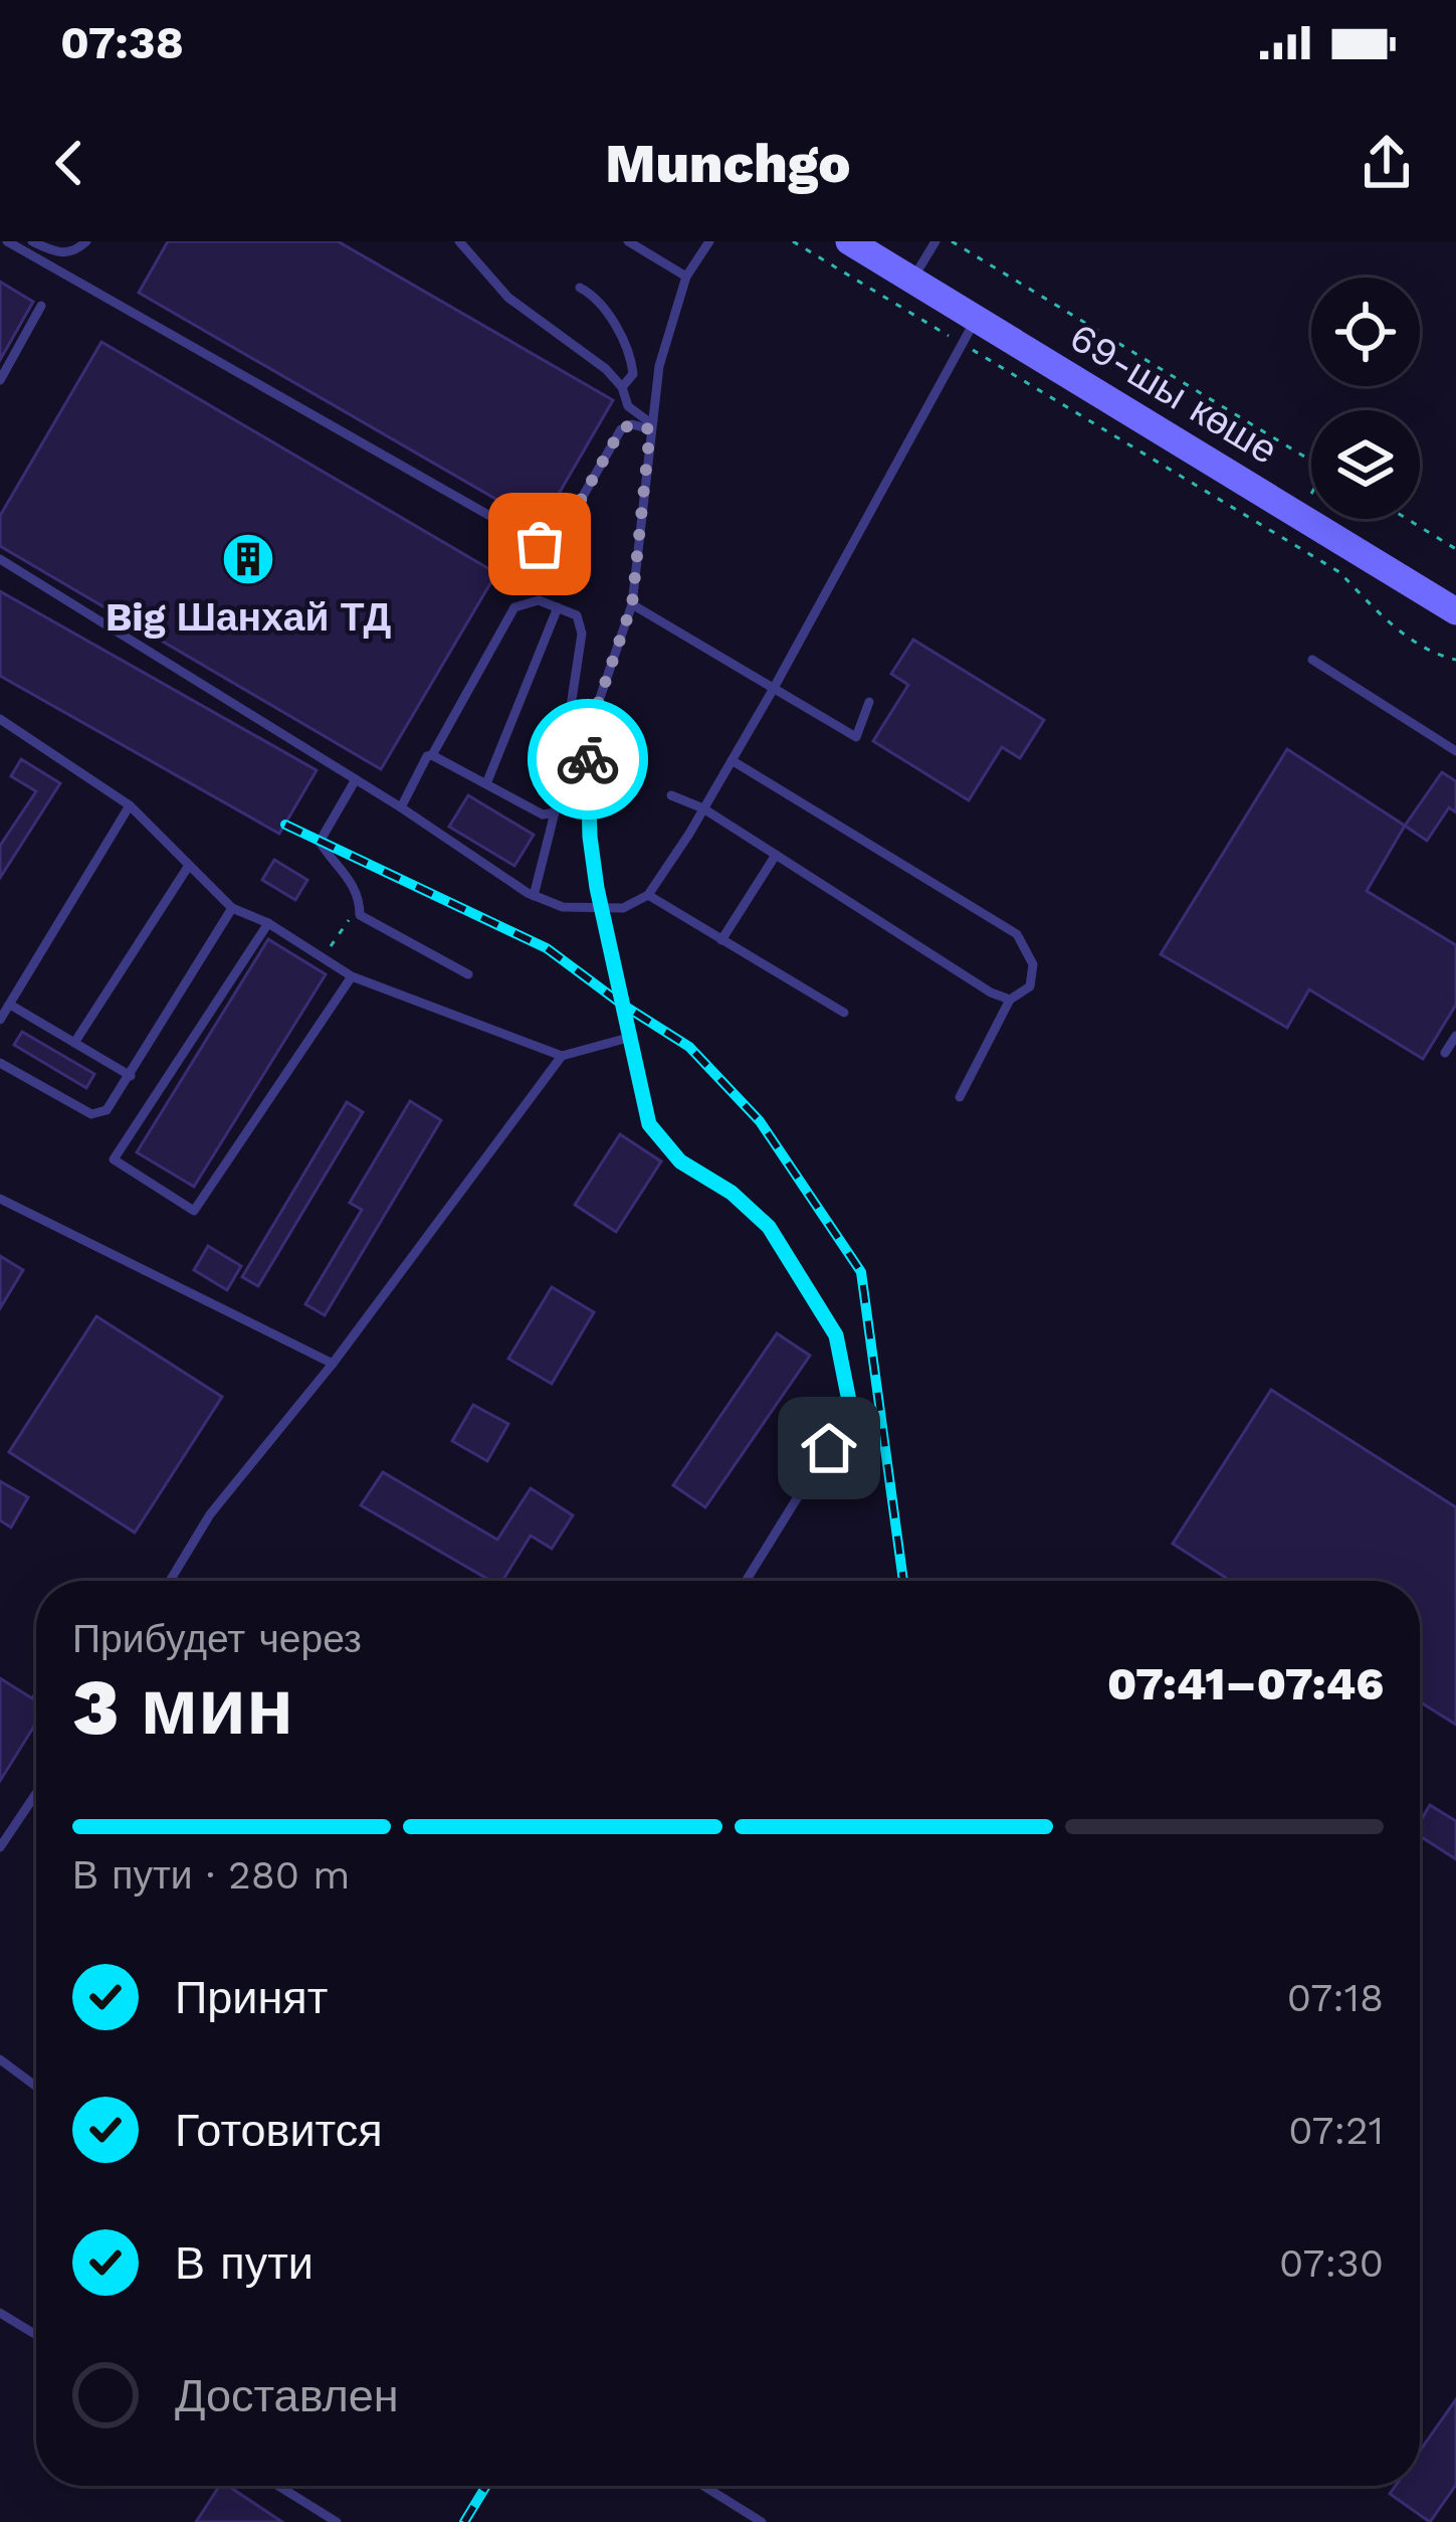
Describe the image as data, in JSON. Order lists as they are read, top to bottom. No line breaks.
{"streets":{"main road":["69-шы көше"]},"places":{"building":["Big Шанхай ТД"]},"page":{"status":"07:38","header":"Munchgo","heading":["3 мин","Прибудет через","07:41–07:46"],"bar":"В пути · 280 m","list":[["Принят","07:18"],["Готовится","07:21"],["В пути","07:30"],"Доставлен"]}}
